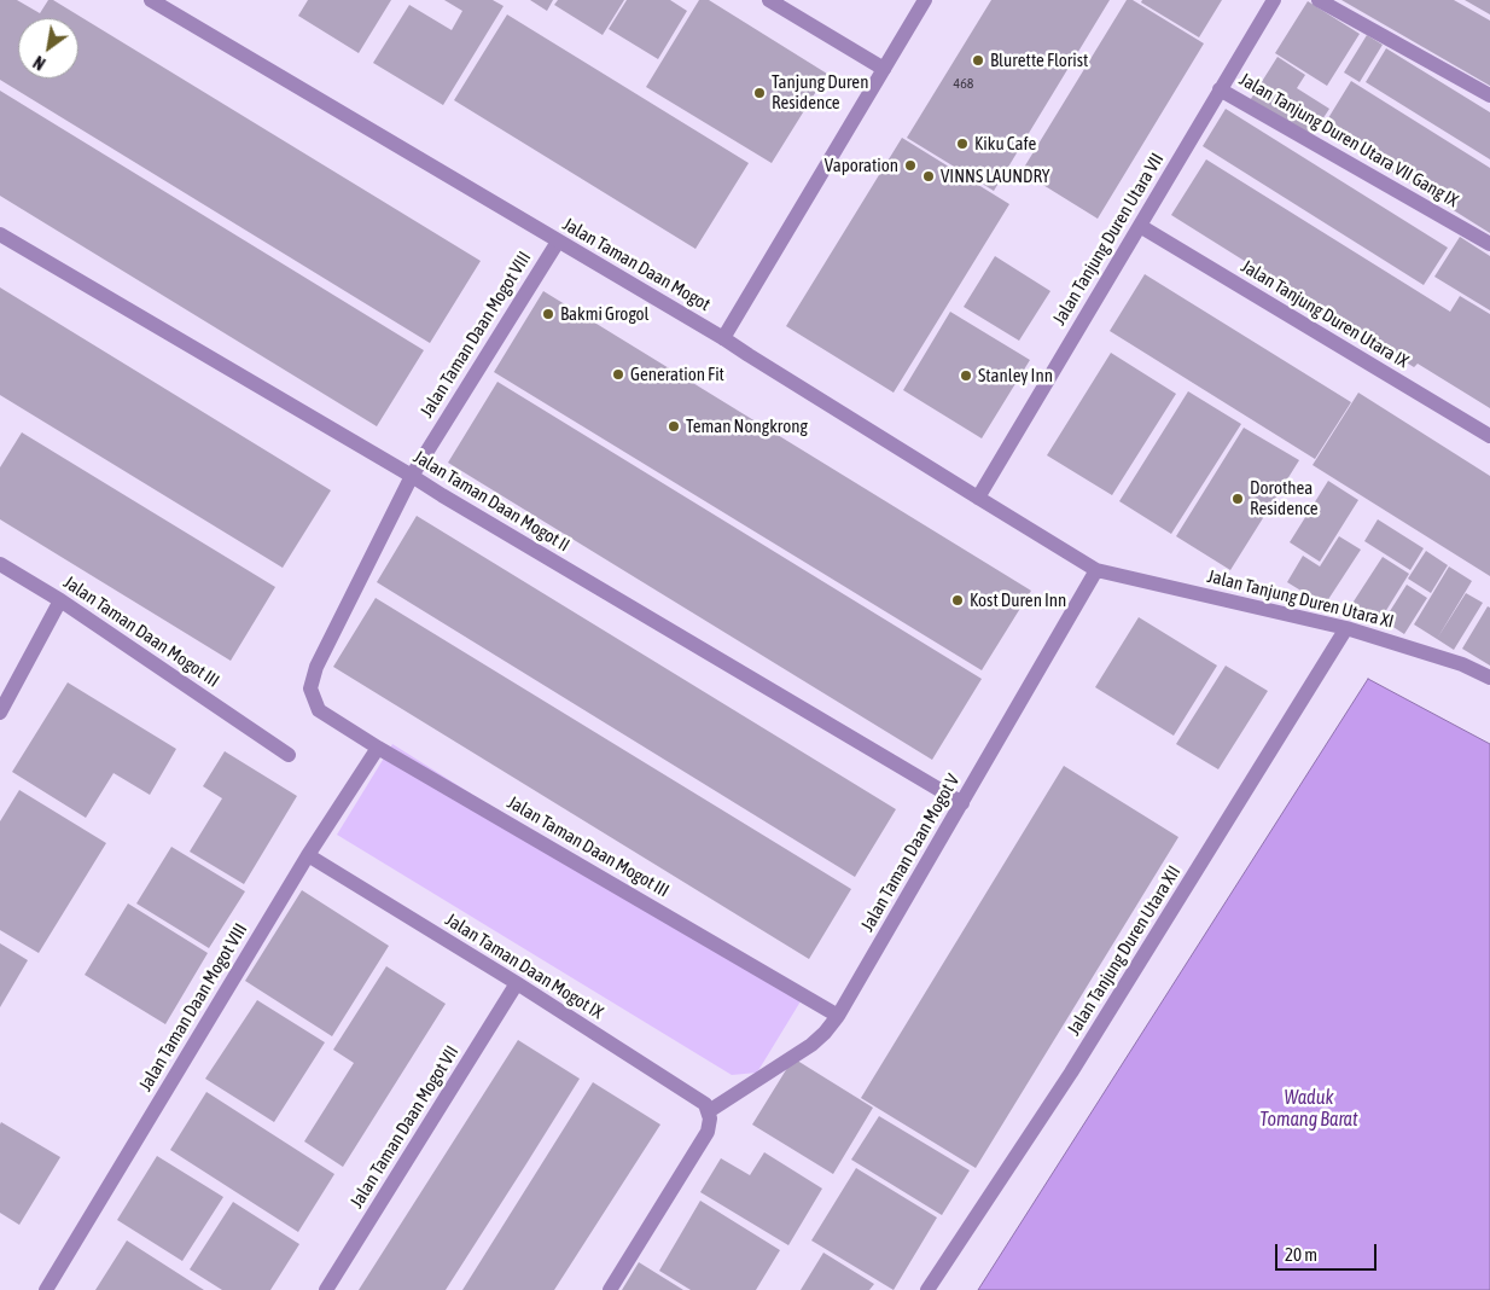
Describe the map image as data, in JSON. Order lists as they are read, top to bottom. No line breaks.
{"streets":{"street":["Jalan Tanjung Duren Utara VII Gang IX","Jalan Tanjung Duren Utara VII","Jalan Taman Daan Mogot","Jalan Tanjung Duren Utara IX","Jalan Taman Daan Mogot VIII","Jalan Taman Daan Mogot II","Jalan Tanjung Duren Utara XI","Jalan Taman Daan Mogot III","Jalan Taman Daan Mogot V","Jalan Tanjung Duren Utara XII","Jalan Taman Daan Mogot IX","Jalan Taman Daan Mogot VII"]},"crossings":[["Jalan Tanjung Duren Utara VII Gang IX","Jalan Tanjung Duren Utara VII"],["Jalan Tanjung Duren Utara VII","Jalan Taman Daan Mogot"],["Jalan Tanjung Duren Utara VII","Jalan Tanjung Duren Utara IX"],["Jalan Taman Daan Mogot","Jalan Taman Daan Mogot VIII"],["Jalan Taman Daan Mogot","Jalan Tanjung Duren Utara XI"],["Jalan Taman Daan Mogot","Jalan Taman Daan Mogot V"],["Jalan Taman Daan Mogot VIII","Jalan Taman Daan Mogot II"],["Jalan Taman Daan Mogot VIII","Jalan Taman Daan Mogot III"],["Jalan Taman Daan Mogot VIII","Jalan Taman Daan Mogot IX"],["Jalan Taman Daan Mogot II","Jalan Taman Daan Mogot V"],["Jalan Tanjung Duren Utara XI","Jalan Taman Daan Mogot V"],["Jalan Tanjung Duren Utara XI","Jalan Tanjung Duren Utara XII"],["Jalan Taman Daan Mogot III","Jalan Taman Daan Mogot V"],["Jalan Taman Daan Mogot V","Jalan Taman Daan Mogot IX"],["Jalan Taman Daan Mogot IX","Jalan Taman Daan Mogot VII"]],"water":["Waduk Tomang Barat"],"places":["Blurette Florist","Tanjung Duren Residence","Kiku Cafe","Vaporation","VINNS LAUNDRY","Bakmi Grogol","Generation Fit","Stanley Inn","Teman Nongkrong","Dorothea Residence","Kost Duren Inn"],"house_numbers":["468"],"scale_bar":"20 m","north":"bottom left"}
